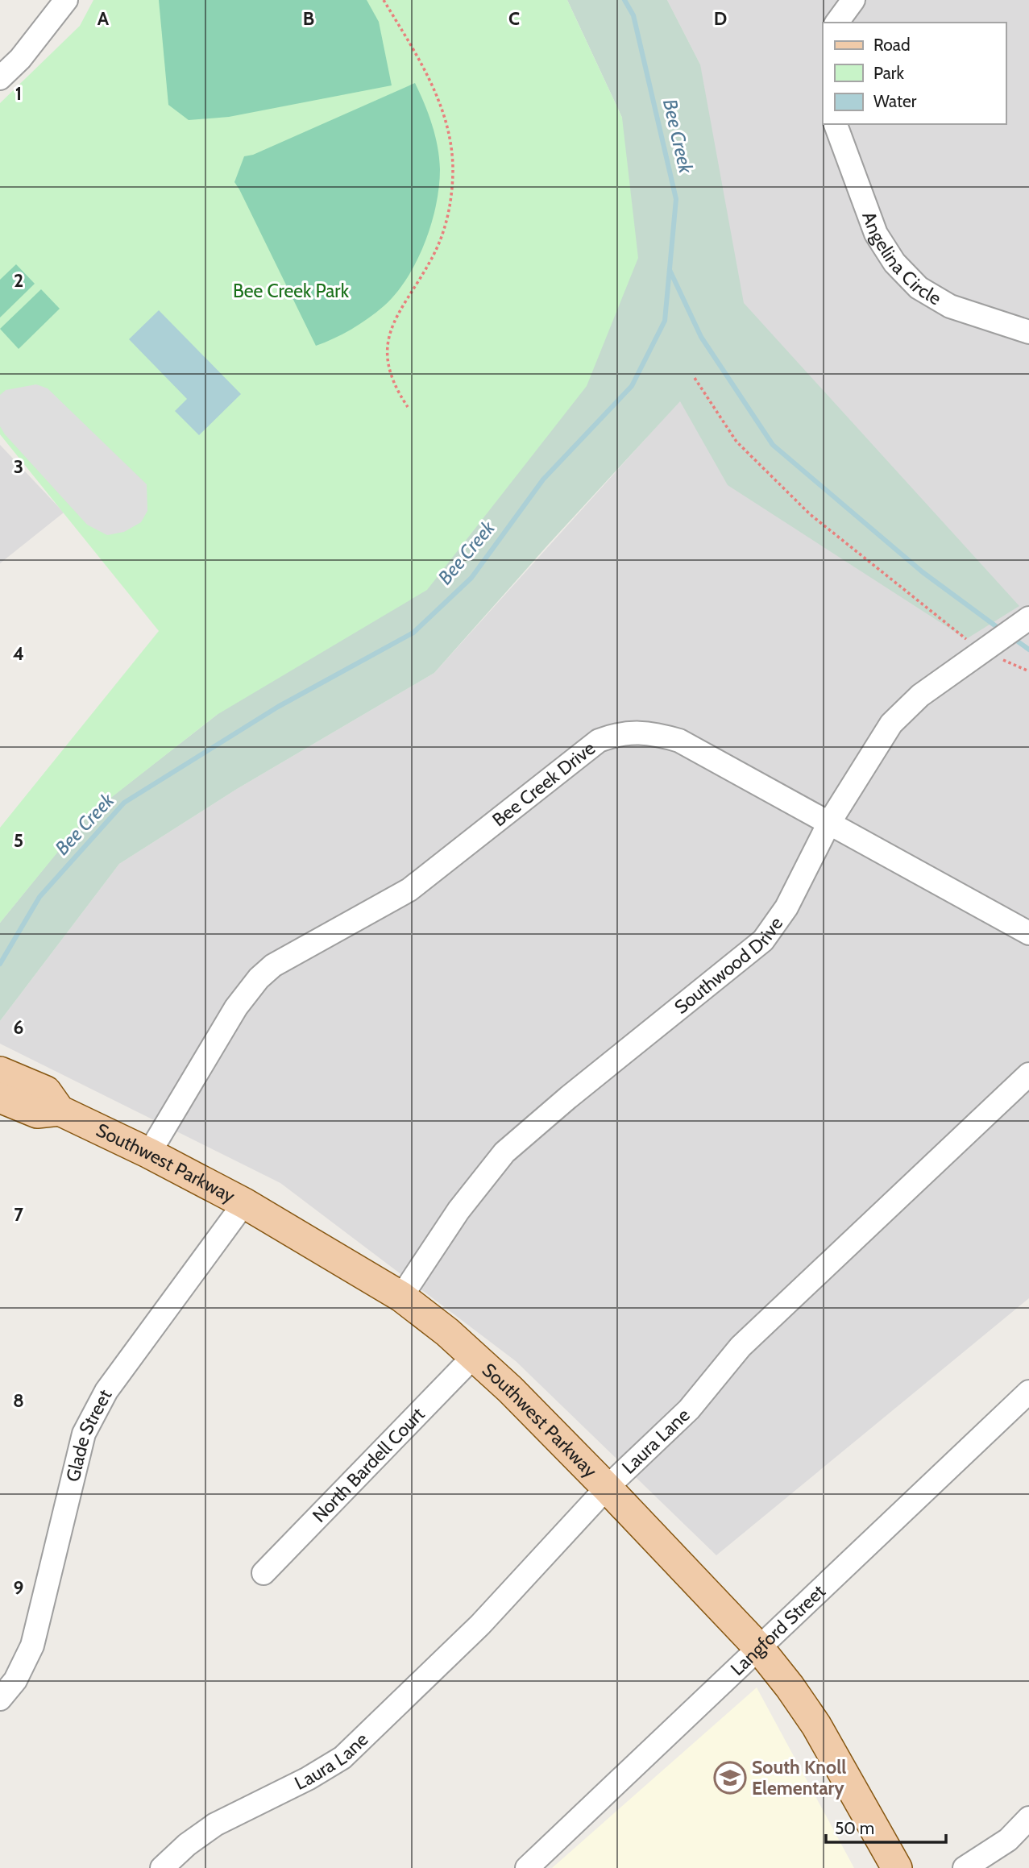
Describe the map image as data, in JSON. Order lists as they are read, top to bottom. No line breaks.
{"streets":{"main road":["Southwest Parkway"],"street":["Angelina Circle","Bee Creek Drive","Southwood Drive","Glade Street","Laura Lane","North Bardell Court","Langford Street"]},"crossings":[["Bee Creek Drive","Southwood Drive"],["Bee Creek Drive","Southwest Parkway"],["Southwood Drive","Southwest Parkway"],["Southwest Parkway","Glade Street"],["Southwest Parkway","Laura Lane"],["Southwest Parkway","North Bardell Court"],["Southwest Parkway","Langford Street"]],"water":["Bee Creek"],"parks":["Bee Creek Park"],"places":{"school or university":["South Knoll Elementary"]},"legend":["Road","Park","Water"],"scale_bar":"50 m","grid":{"columns":["A","B","C","D"],"rows":["1","2","3","4","5","6","7","8","9"]}}
